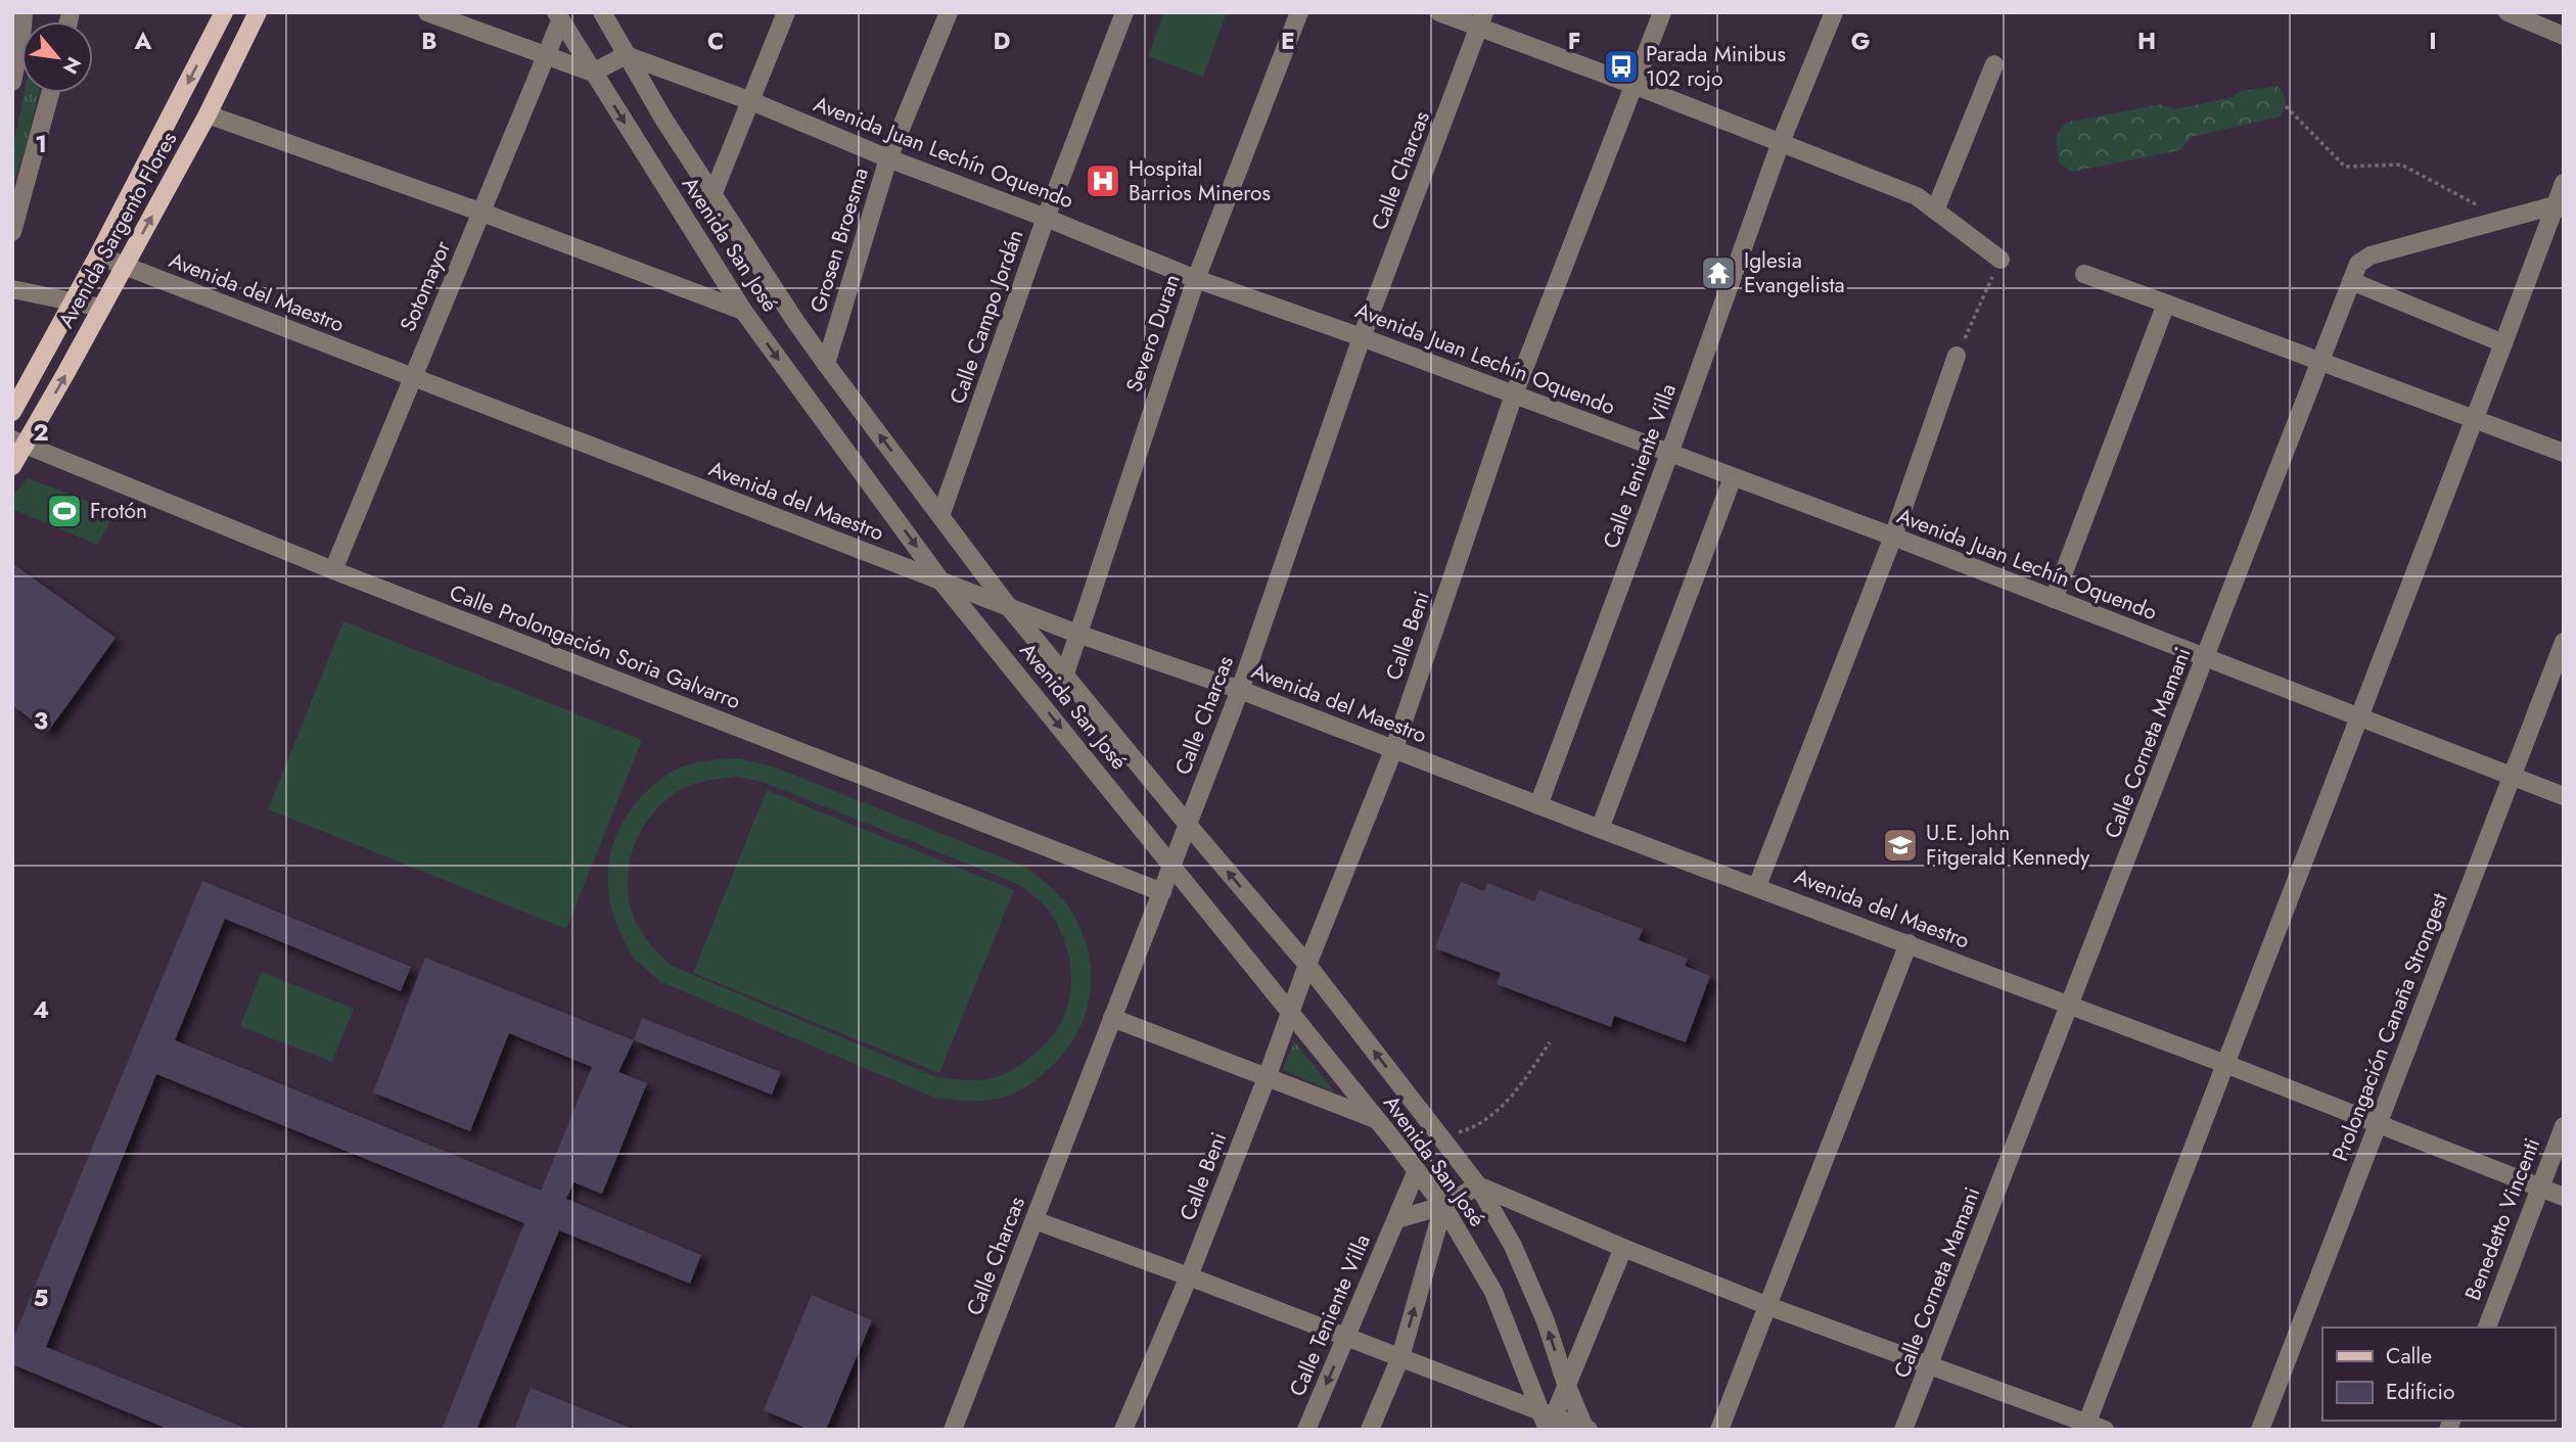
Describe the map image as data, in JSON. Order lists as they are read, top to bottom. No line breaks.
{"streets":{"main road":["Avenida Sargento Flores"],"street":["Avenida Juan Lechín Oquendo","Calle Charcas","Grosen Broesma","Avenida San José","Sotomayor","Avenida del Maestro","Calle Campo Jordán","Severo Duran","Calle Teniente Villa","Calle Beni","Calle Prolongación Soria Galvarro","Calle Corneta Mamani","Prolongación Canaña Strongest","Benedetto Vincenti"]},"crossings":[["Avenida Juan Lechín Oquendo","Calle Charcas"],["Avenida Juan Lechín Oquendo","Grosen Broesma"],["Avenida Juan Lechín Oquendo","Avenida San José"],["Avenida Juan Lechín Oquendo","Calle Campo Jordán"],["Avenida Juan Lechín Oquendo","Severo Duran"],["Avenida Juan Lechín Oquendo","Calle Teniente Villa"],["Avenida Juan Lechín Oquendo","Calle Beni"],["Avenida Juan Lechín Oquendo","Calle Corneta Mamani"],["Avenida Juan Lechín Oquendo","Prolongación Canaña Strongest"],["Calle Charcas","Avenida San José"],["Calle Charcas","Avenida del Maestro"],["Calle Charcas","Calle Prolongación Soria Galvarro"],["Avenida Sargento Flores","Avenida del Maestro"],["Avenida Sargento Flores","Calle Prolongación Soria Galvarro"],["Grosen Broesma","Avenida San José"],["Avenida San José","Sotomayor"],["Avenida San José","Avenida del Maestro"],["Avenida San José","Calle Campo Jordán"],["Avenida San José","Severo Duran"],["Avenida San José","Calle Teniente Villa"],["Avenida San José","Calle Beni"],["Sotomayor","Avenida del Maestro"],["Sotomayor","Calle Prolongación Soria Galvarro"],["Avenida del Maestro","Severo Duran"],["Avenida del Maestro","Calle Teniente Villa"],["Avenida del Maestro","Calle Beni"],["Avenida del Maestro","Calle Corneta Mamani"],["Avenida del Maestro","Prolongación Canaña Strongest"],["Avenida del Maestro","Benedetto Vincenti"]],"places":{"bus stop":["Parada Minibus 102 rojo"],"hospital":["Hospital Barrios Mineros"],"temple":["Iglesia Evangelista"],"sports":["Frotón"],"school or university":["U.E. John Fitgerald Kennedy"]},"legend":["Calle","Edificio"],"north":"bottom right","grid":{"columns":["A","B","C","D","E","F","G","H","I"],"rows":["1","2","3","4","5"]}}
